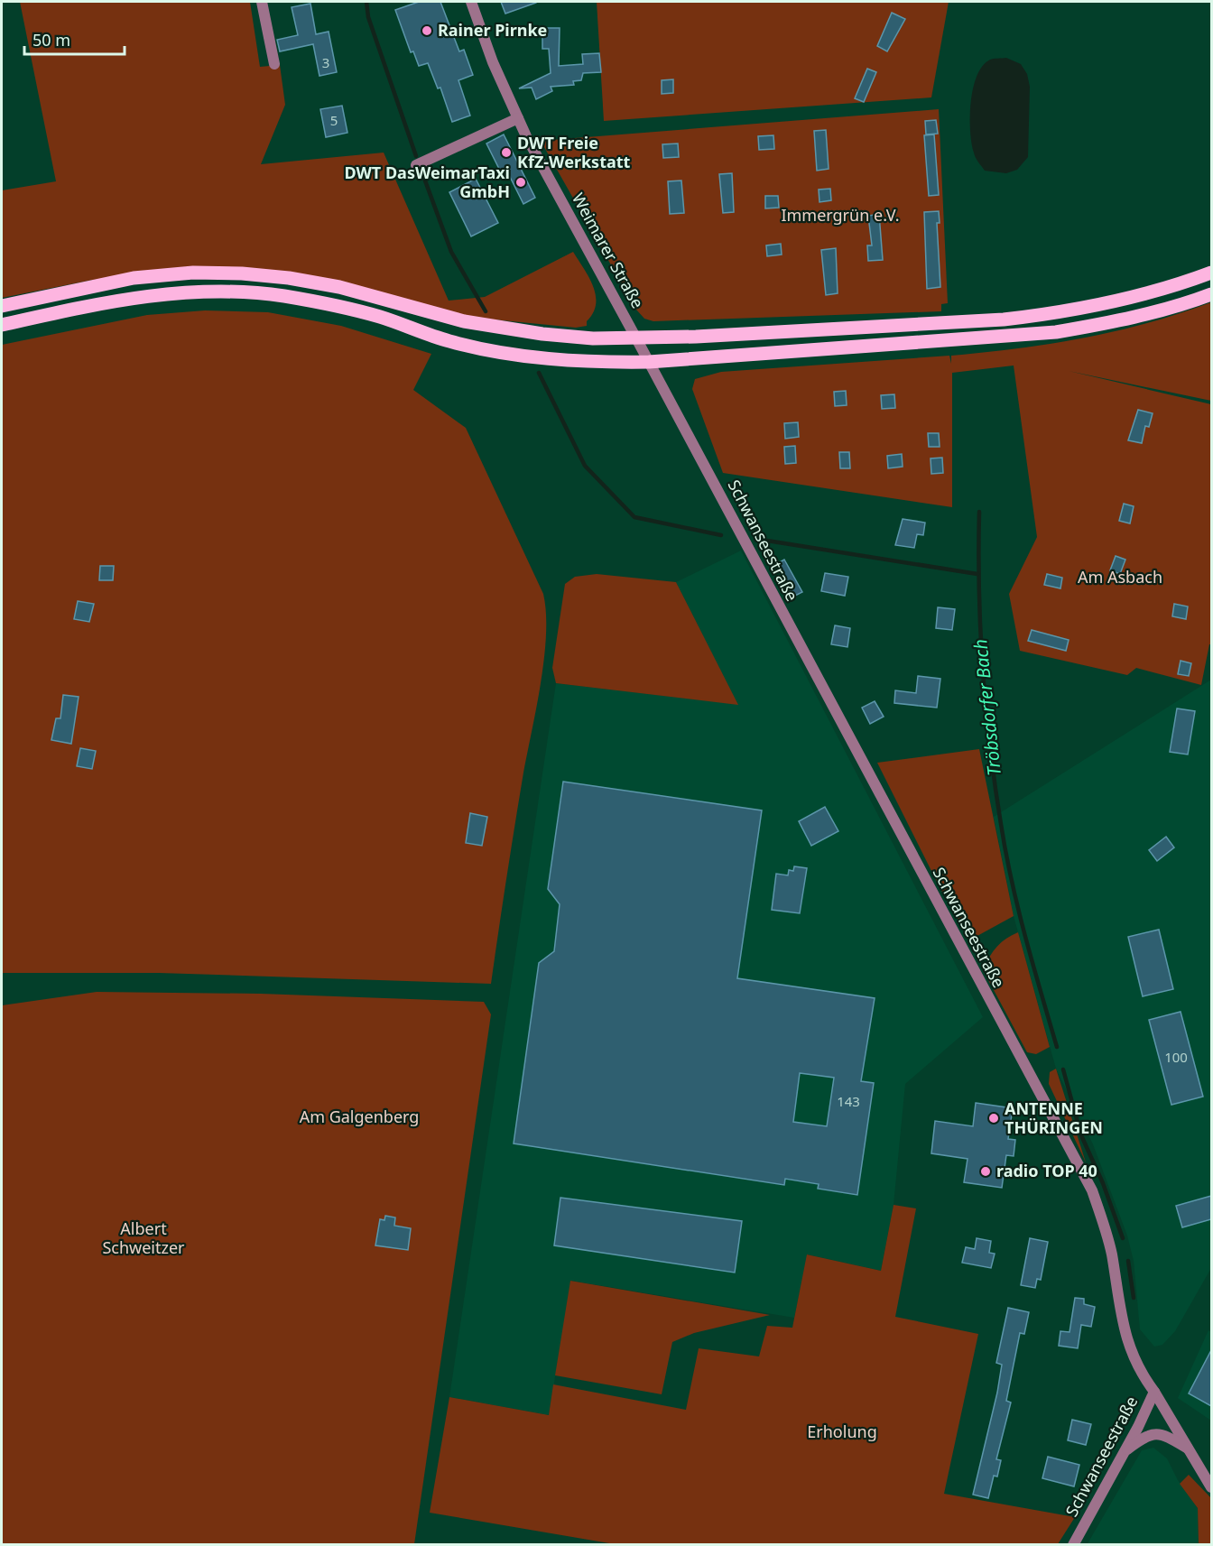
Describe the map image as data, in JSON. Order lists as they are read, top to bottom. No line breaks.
{"streets":{"street":["Weimarer Straße","Schwanseestraße"]},"crossings":[["Weimarer Straße","Schwanseestraße"]],"water":["Tröbsdorfer Bach"],"parks":["Immergrün e.V.","Am Asbach","Am Galgenberg","Albert Schweitzer","Erholung"],"places":["Rainer Pirnke","DWT Freie KfZ-Werkstatt","DWT DasWeimarTaxi GmbH","ANTENNE THÜRINGEN","radio TOP 40"],"house_numbers":["3","5","100","143"],"scale_bar":"50 m"}
